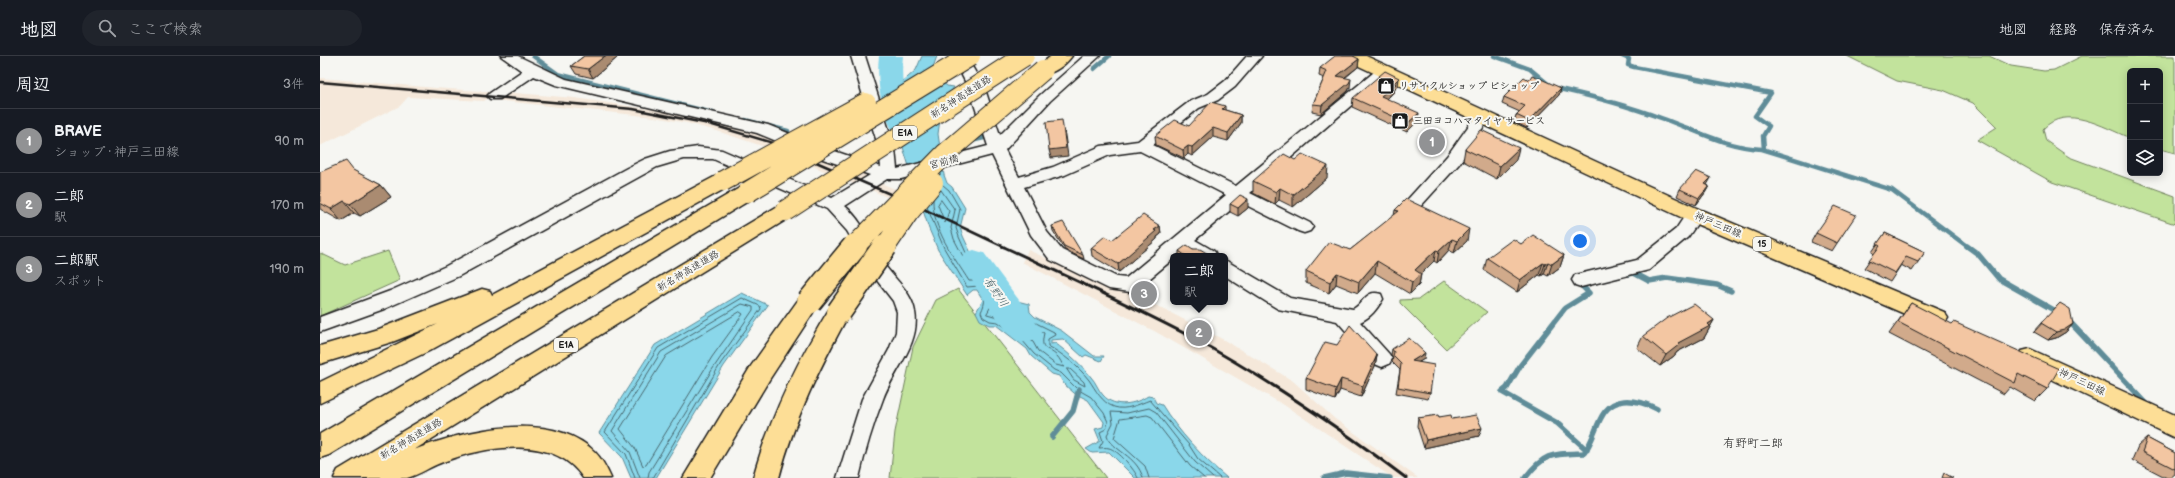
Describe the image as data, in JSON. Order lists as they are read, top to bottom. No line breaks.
{"streets":{"main road":["新名神高速道路","E1A","神戸三田線","15"],"street":["宮前橋"]},"districts":["有野町二郎"],"water":["有野川"],"places":{"shop":["リサイクルショップ ビショップ","三田ヨコハマタイヤ サービス"]},"page":{"header":"地図","search":"ここで検索","nav":["地図","経路","保存済み"],"heading":["周辺","3件"],"map_buttons":["+","−"],"list":[{"mark":"1","name":"BRAVE","note":"ショップ · 神戸三田線","value":"90 m"},{"mark":"2","name":"二郎","note":"駅","value":"170 m"},{"mark":"3","name":"二郎駅","note":"スポット","value":"190 m"}],"pins":["1","3","2"],"popup":["二郎","駅"]}}
